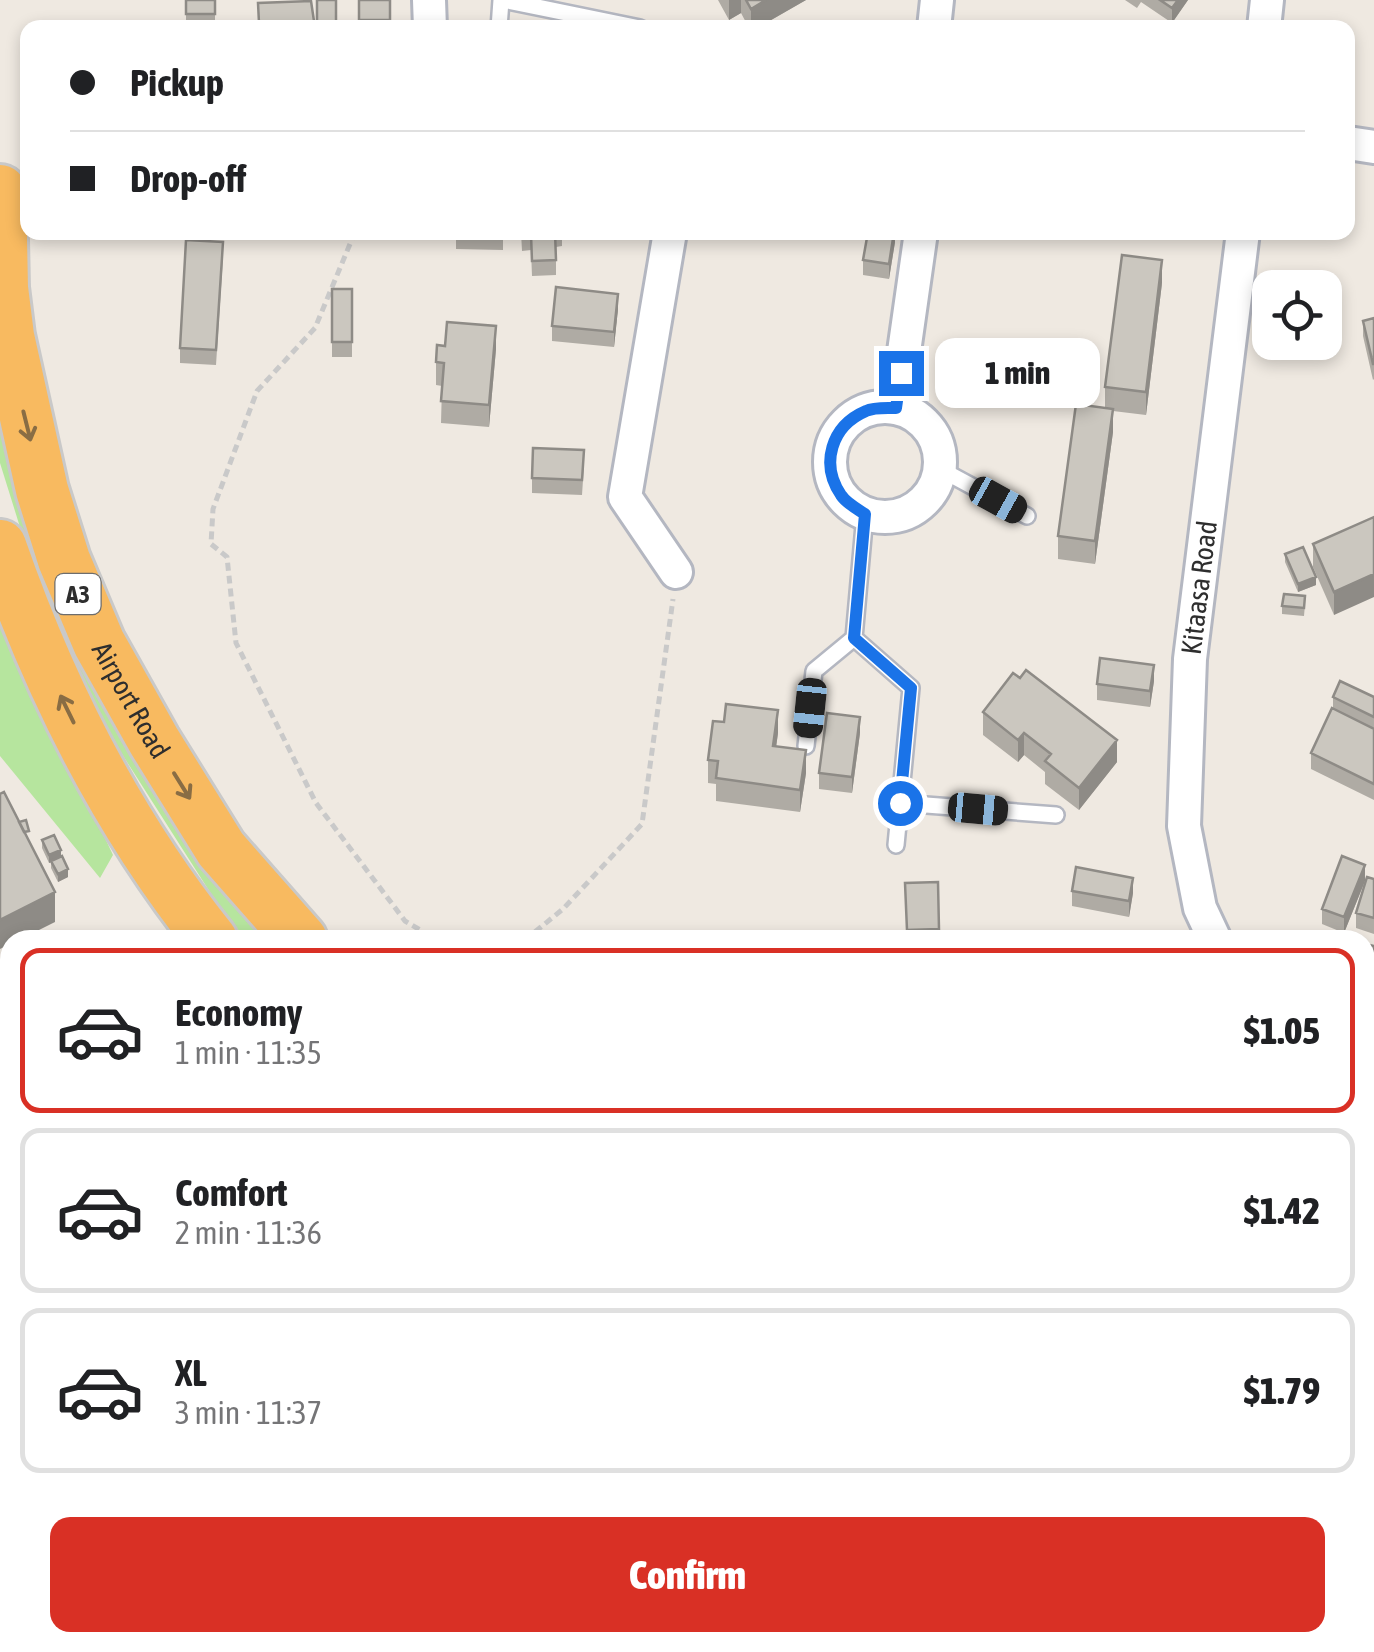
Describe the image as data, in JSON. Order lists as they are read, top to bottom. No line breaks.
{"streets":{"highway":["A3","Airport Road"],"street":["Kitaasa Road"]},"page":{"banner":["Pickup","Drop-off"],"bubble":"1 min","list":[{"name":"Economy","note":"1 min · 11:35","value":"$1.05"},{"name":"Comfort","note":"2 min · 11:36","value":"$1.42"},{"name":"XL","note":"3 min · 11:37","value":"$1.79"}],"buttons":"Confirm"}}
